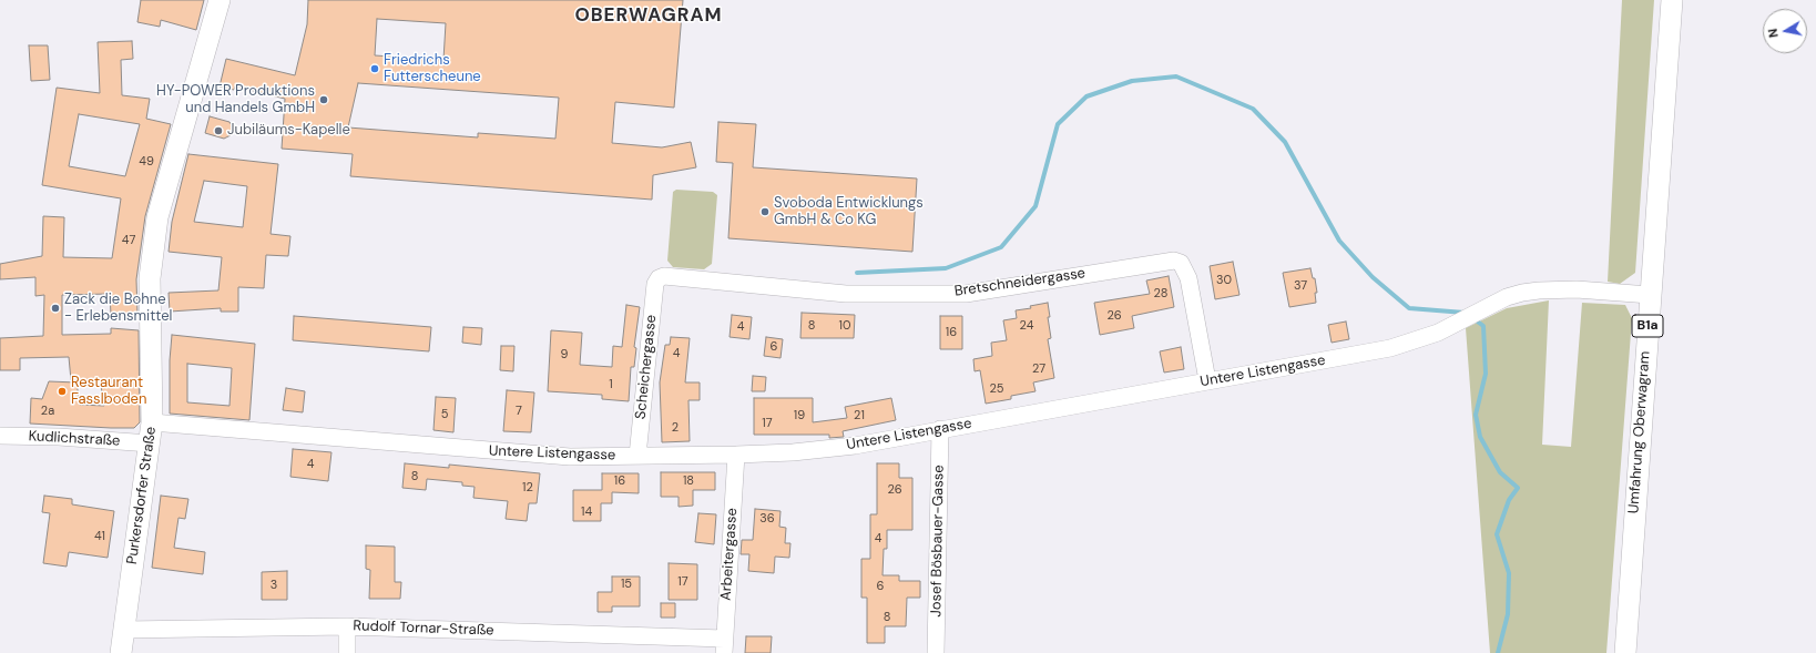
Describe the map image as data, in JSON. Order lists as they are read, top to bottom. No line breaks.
{"streets":{"main road":["B1a","Umfahrung Oberwagram","Purkersdorfer Straße"],"street":["Bretschneidergasse","Scheichergasse","Untere Listengasse","Kudlichstraße","Josef Bösbauer-Gasse","Arbeitergasse","Rudolf Tornar-Straße"]},"crossings":[["Bretschneidergasse","Scheichergasse"],["Bretschneidergasse","Untere Listengasse"],["Scheichergasse","Untere Listengasse"],["Untere Listengasse","Umfahrung Oberwagram"],["Untere Listengasse","Purkersdorfer Straße"],["Untere Listengasse","Josef Bösbauer-Gasse"],["Untere Listengasse","Arbeitergasse"],["Kudlichstraße","Purkersdorfer Straße"],["Purkersdorfer Straße","Rudolf Tornar-Straße"],["Arbeitergasse","Rudolf Tornar-Straße"]],"districts":["OBERWAGRAM"],"places":["Friedrichs Futterscheune","HY-POWER Produktions und Handels GmbH","Jubiläums-Kapelle","Svoboda Entwicklungs GmbH & Co KG","Zack die Bohne - Erlebensmittel","Restaurant Fasslboden"],"house_numbers":["49","47","30","37","28","26","8","10","24","4","16","6","4","9","27","1","25","2a","7","5","19","21","17","2","4","8","16","18","12","26","14","36","41","4","17","15","3","6","8"],"north":"left"}
